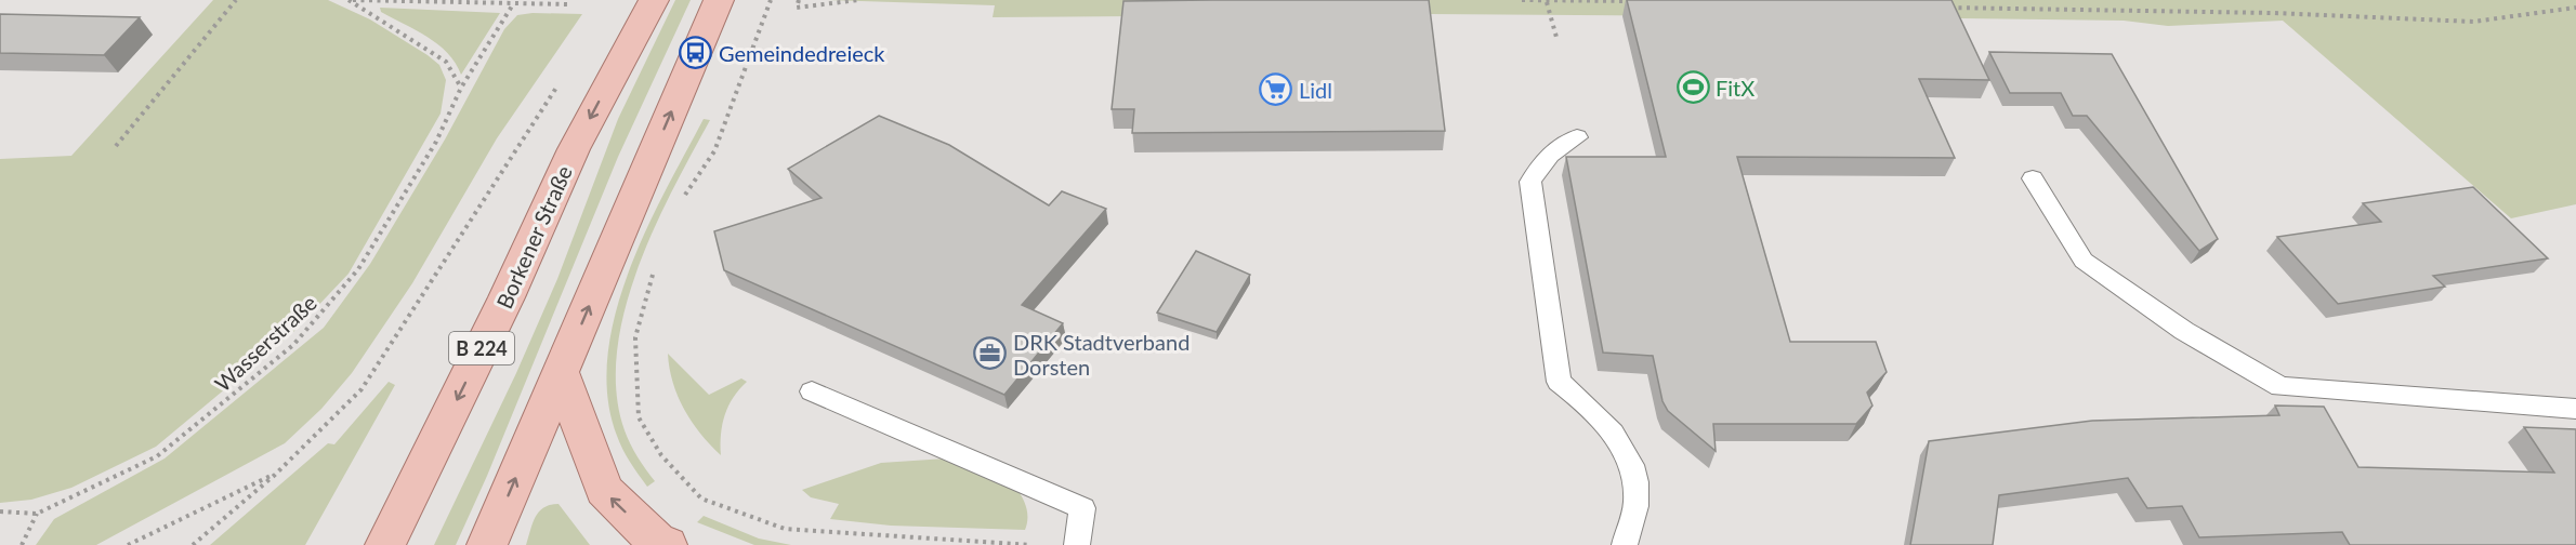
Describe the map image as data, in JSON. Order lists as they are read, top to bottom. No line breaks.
{"streets":{"main road":["Borkener Straße","B 224"],"path":["Wasserstraße"]},"places":{"bus stop":["Gemeindedreieck"],"sports":["FitX"],"supermarket":["Lidl"],"office":["DRK Stadtverband Dorsten"]}}
